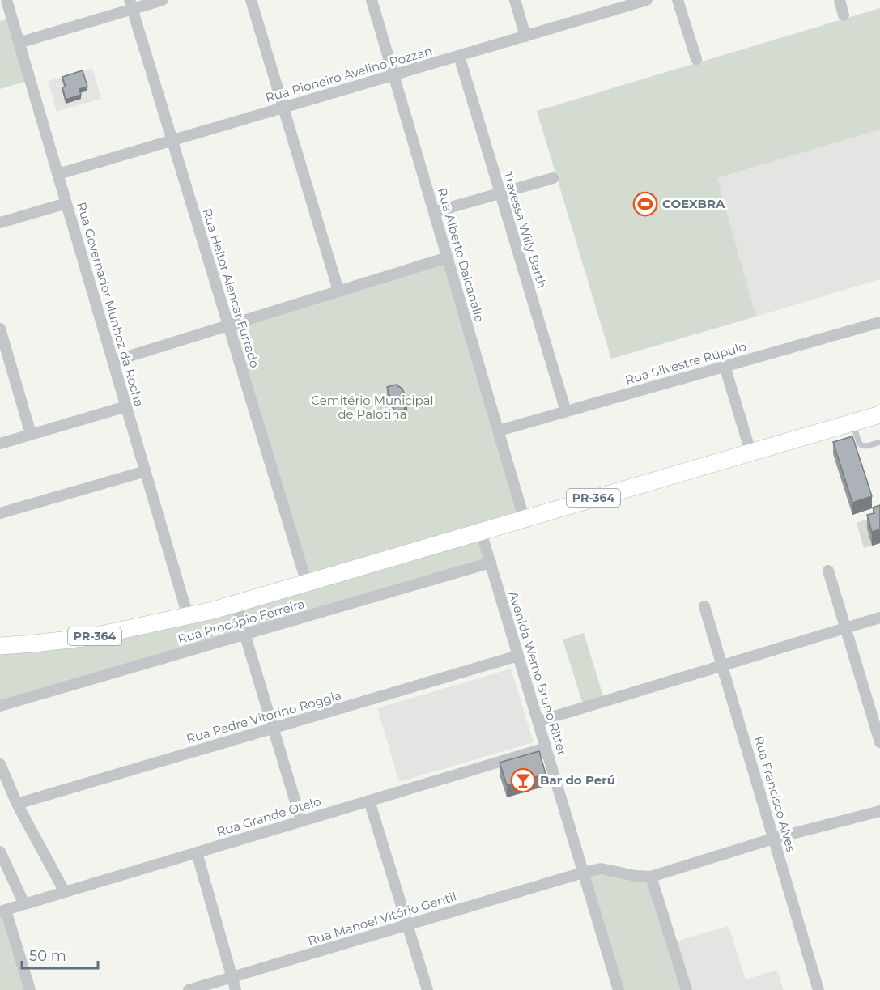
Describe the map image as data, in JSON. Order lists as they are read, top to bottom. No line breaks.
{"streets":{"main road":["PR-364"],"street":["Rua Pioneiro Avelino Pozzan","Travessa Willy Barth","Rua Alberto Dalcanalle","Rua Heitor Alencar Furtado","Rua Governador Munhoz da Rocha","Rua Silvestre Rúpulo","Rua Procópio Ferreira","Avenida Werno Bruno Ritter","Rua Padre Vitorino Roggia","Rua Francisco Alves","Rua Grande Otelo","Rua Manoel Vitório Gentil"]},"crossings":[["Rua Pioneiro Avelino Pozzan","Travessa Willy Barth"],["Rua Pioneiro Avelino Pozzan","Rua Alberto Dalcanalle"],["Rua Pioneiro Avelino Pozzan","Rua Heitor Alencar Furtado"],["Rua Pioneiro Avelino Pozzan","Rua Governador Munhoz da Rocha"],["Travessa Willy Barth","Rua Silvestre Rúpulo"],["Rua Alberto Dalcanalle","Rua Silvestre Rúpulo"],["Rua Alberto Dalcanalle","PR-364"],["Rua Heitor Alencar Furtado","PR-364"],["Rua Governador Munhoz da Rocha","PR-364"],["PR-364","Avenida Werno Bruno Ritter"],["Rua Procópio Ferreira","Avenida Werno Bruno Ritter"],["Avenida Werno Bruno Ritter","Rua Padre Vitorino Roggia"],["Avenida Werno Bruno Ritter","Rua Grande Otelo"],["Avenida Werno Bruno Ritter","Rua Manoel Vitório Gentil"]],"parks":["Cemitério Municipal de Palotina"],"places":{"sports":["COEXBRA"],"bar":["Bar do Perú"]},"scale_bar":"50 m"}
